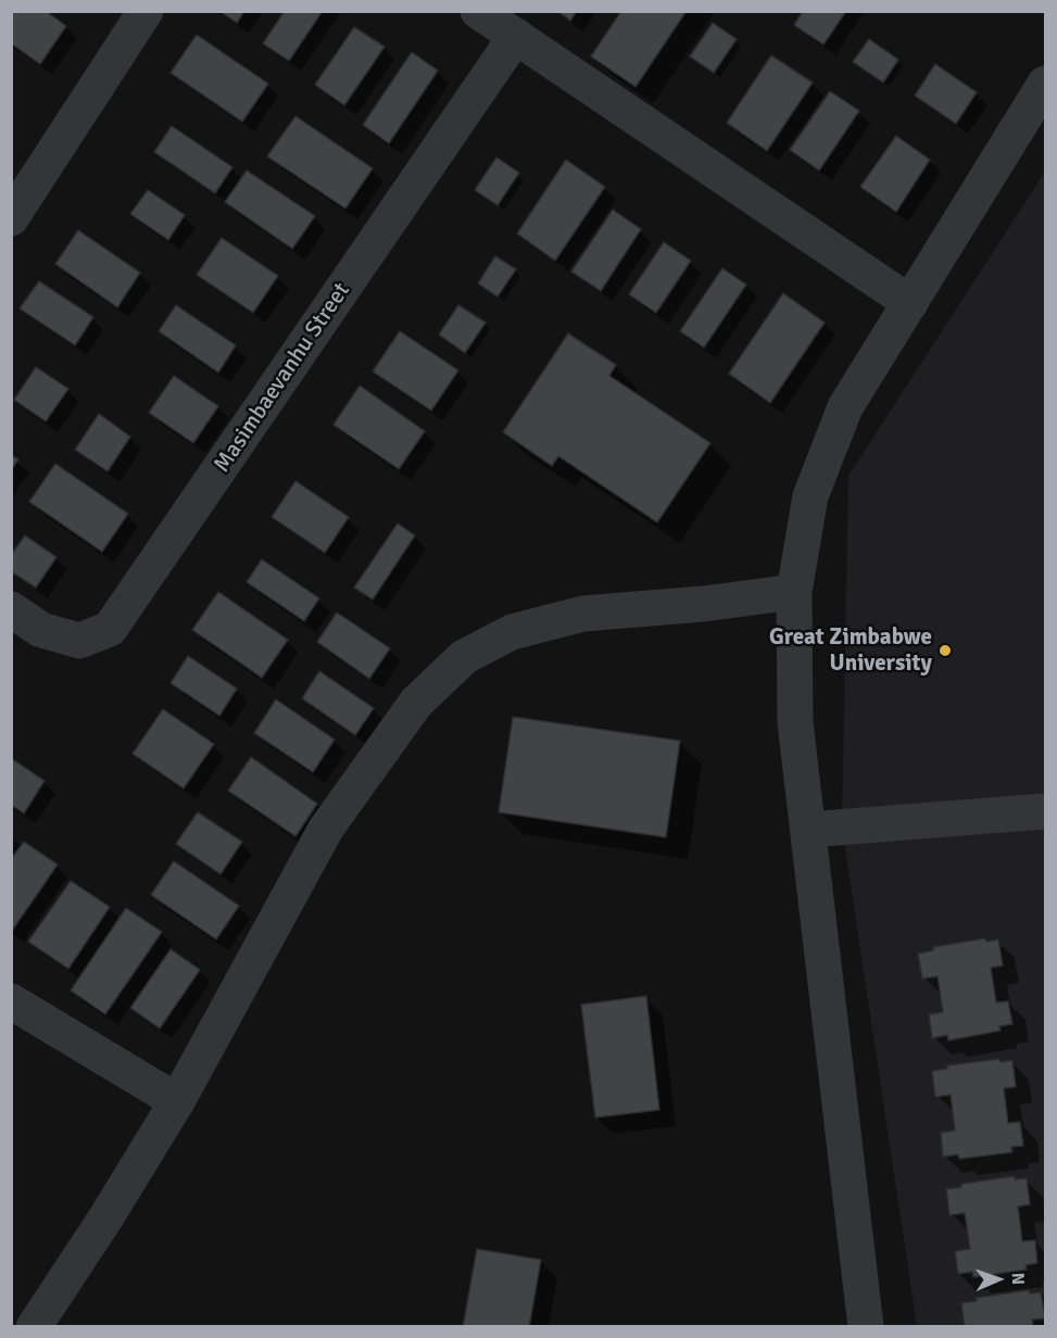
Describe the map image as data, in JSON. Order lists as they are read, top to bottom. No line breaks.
{"streets":{"street":["Masimbaevanhu Street"]},"places":["Great Zimbabwe University"],"north":"right"}
